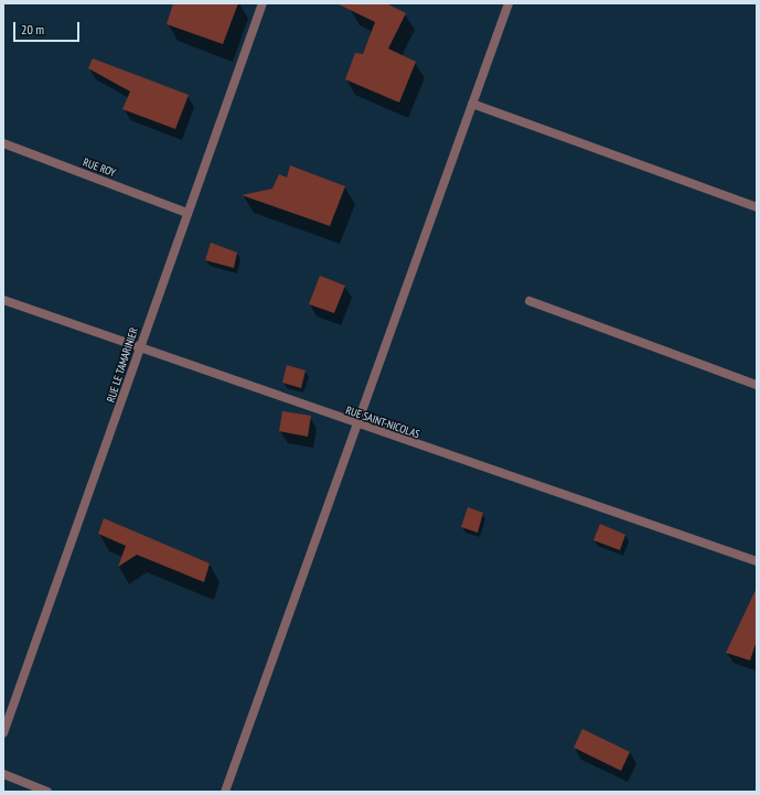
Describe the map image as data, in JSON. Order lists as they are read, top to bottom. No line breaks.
{"streets":{"street":["RUE ROY","RUE LE TAMARINIER","RUE SAINT-NICOLAS"]},"crossings":[["RUE ROY","RUE LE TAMARINIER"],["RUE LE TAMARINIER","RUE SAINT-NICOLAS"]],"scale_bar":"20 m"}
